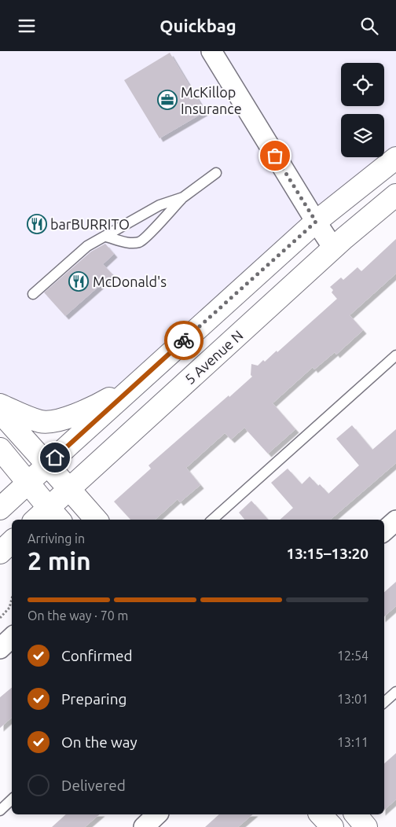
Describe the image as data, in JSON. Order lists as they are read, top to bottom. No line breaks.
{"streets":{"main road":["5 Avenue N"]},"places":{"office":["McKillop Insurance"],"restaurant":["barBURRITO","McDonald's"]},"page":{"header":"Quickbag","heading":["2 min","Arriving in","13:15–13:20"],"bar":"On the way · 70 m","list":[["Confirmed","12:54"],["Preparing","13:01"],["On the way","13:11"],"Delivered"]}}
